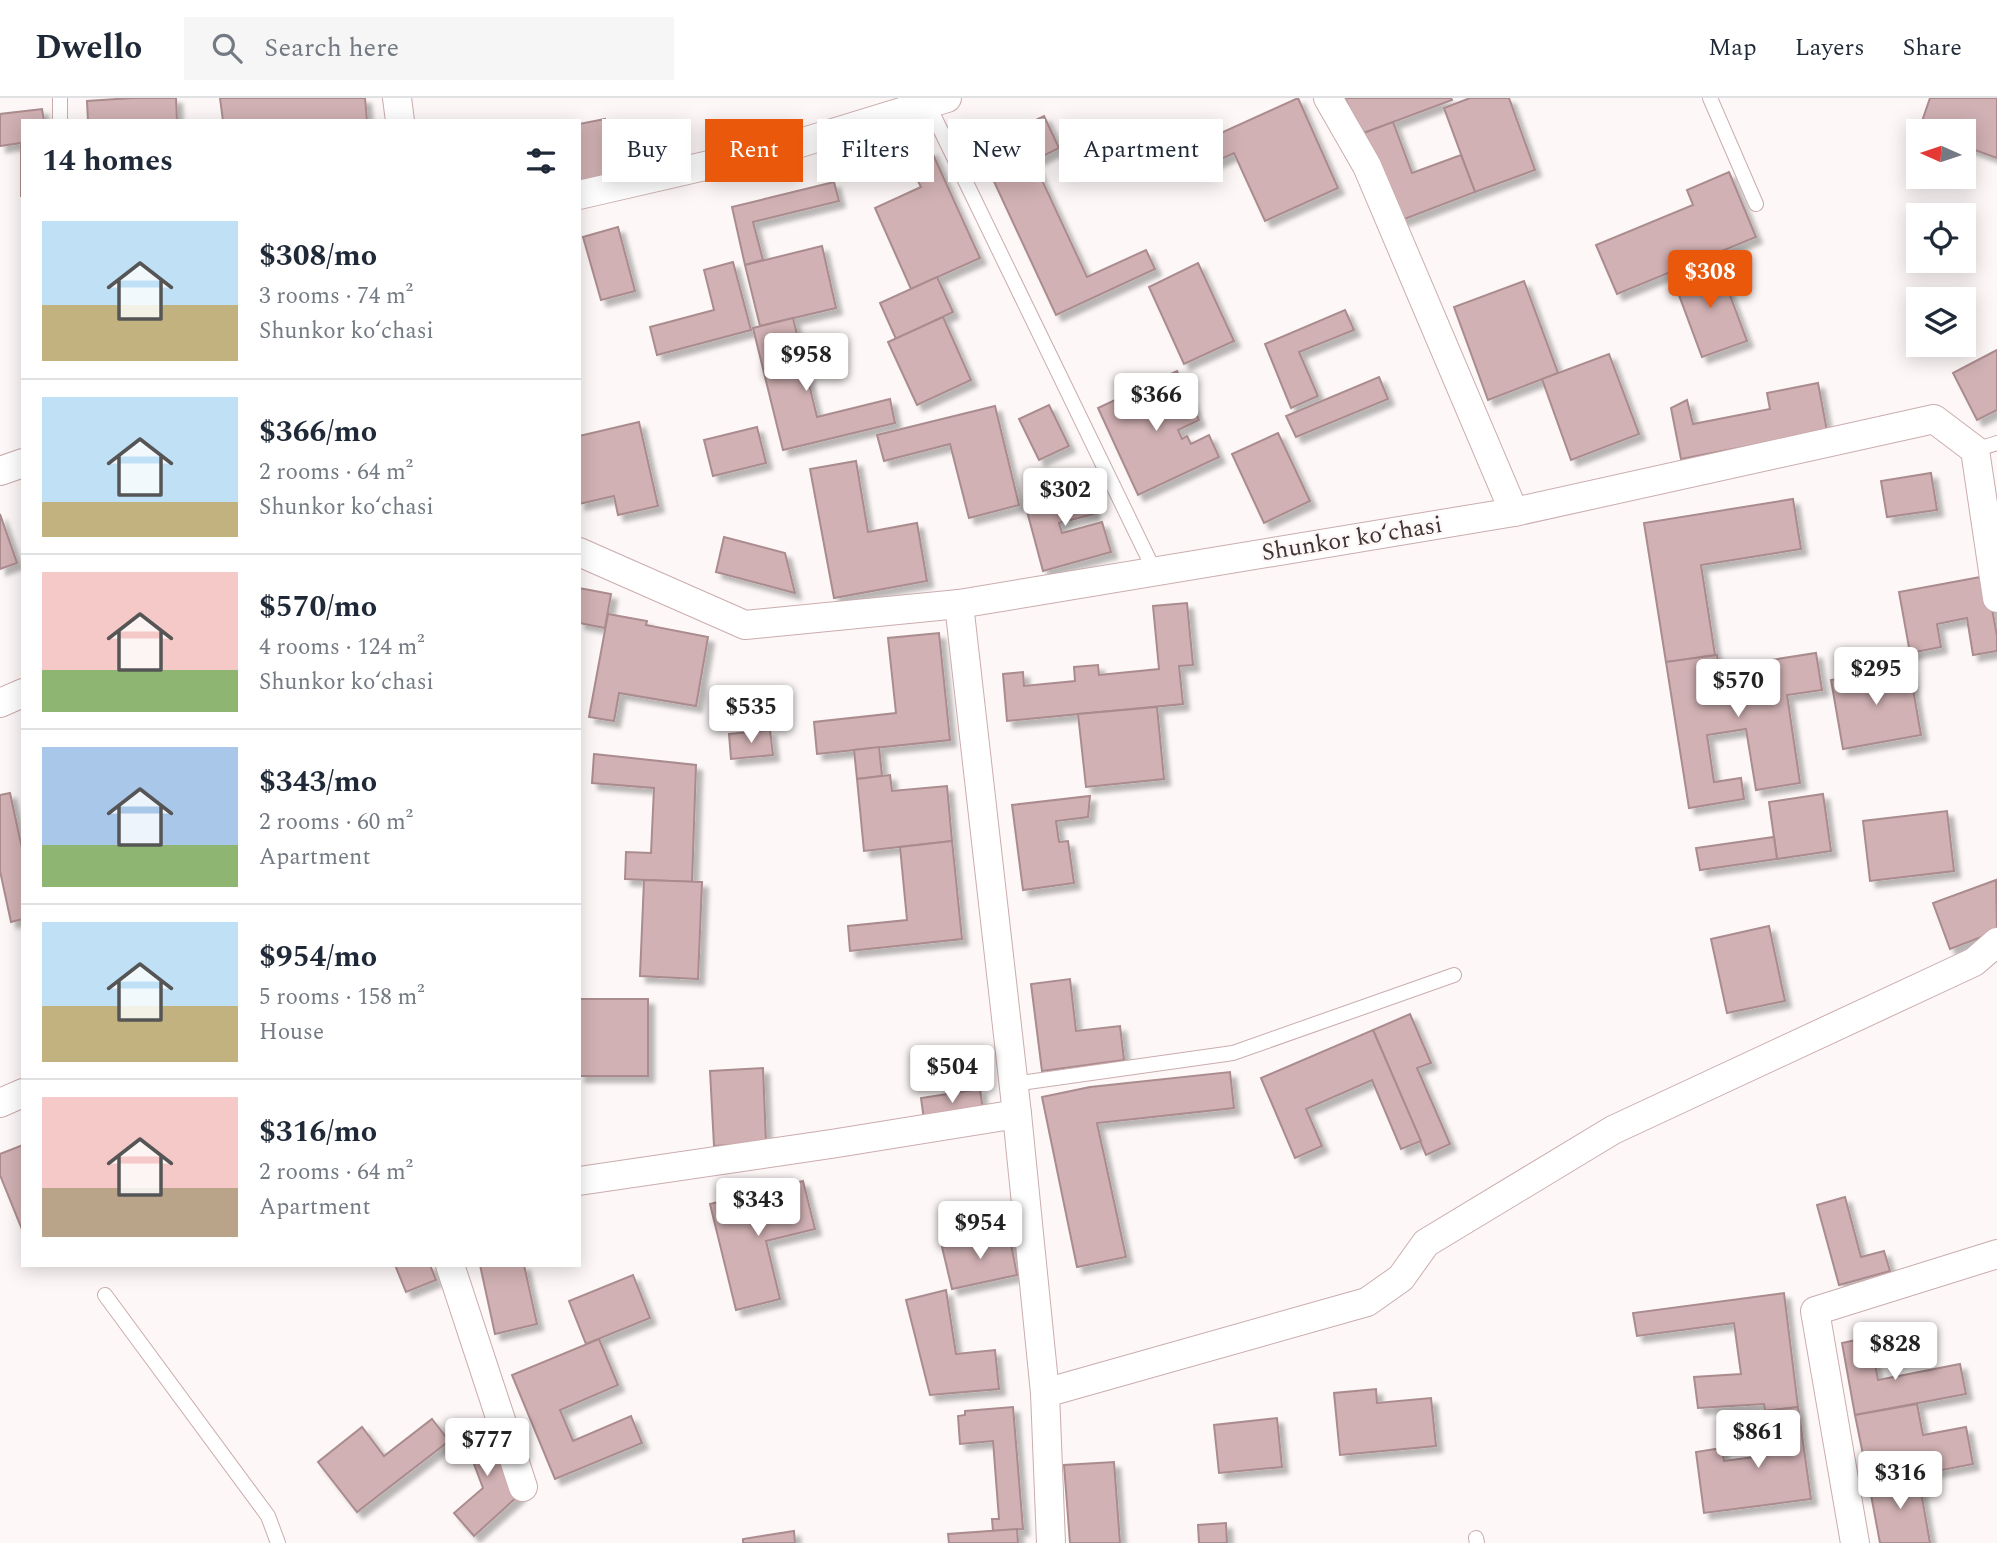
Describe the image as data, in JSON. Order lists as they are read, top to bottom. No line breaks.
{"streets":{"street":["Shunkor koʻchasi"]},"north":"left","page":{"header":"Dwello","search":"Search here","nav":["Map","Layers","Share"],"chip":["Buy","Rent","Filters","New","Apartment"],"heading":"14 homes","list":[{"name":"$308/mo","note":"3 rooms · 74 m² · Shunkor koʻchasi"},{"name":"$366/mo","note":"2 rooms · 64 m² · Shunkor koʻchasi"},{"name":"$570/mo","note":"4 rooms · 124 m² · Shunkor koʻchasi"},{"name":"$343/mo","note":"2 rooms · 60 m² · Apartment"},{"name":"$954/mo","note":"5 rooms · 158 m² · House"},{"name":"$316/mo","note":"2 rooms · 64 m² · Apartment"}],"price":["$308","$958","$366","$302","$295","$570","$535","$504","$343","$954","$828","$861","$777","$316"]}}
